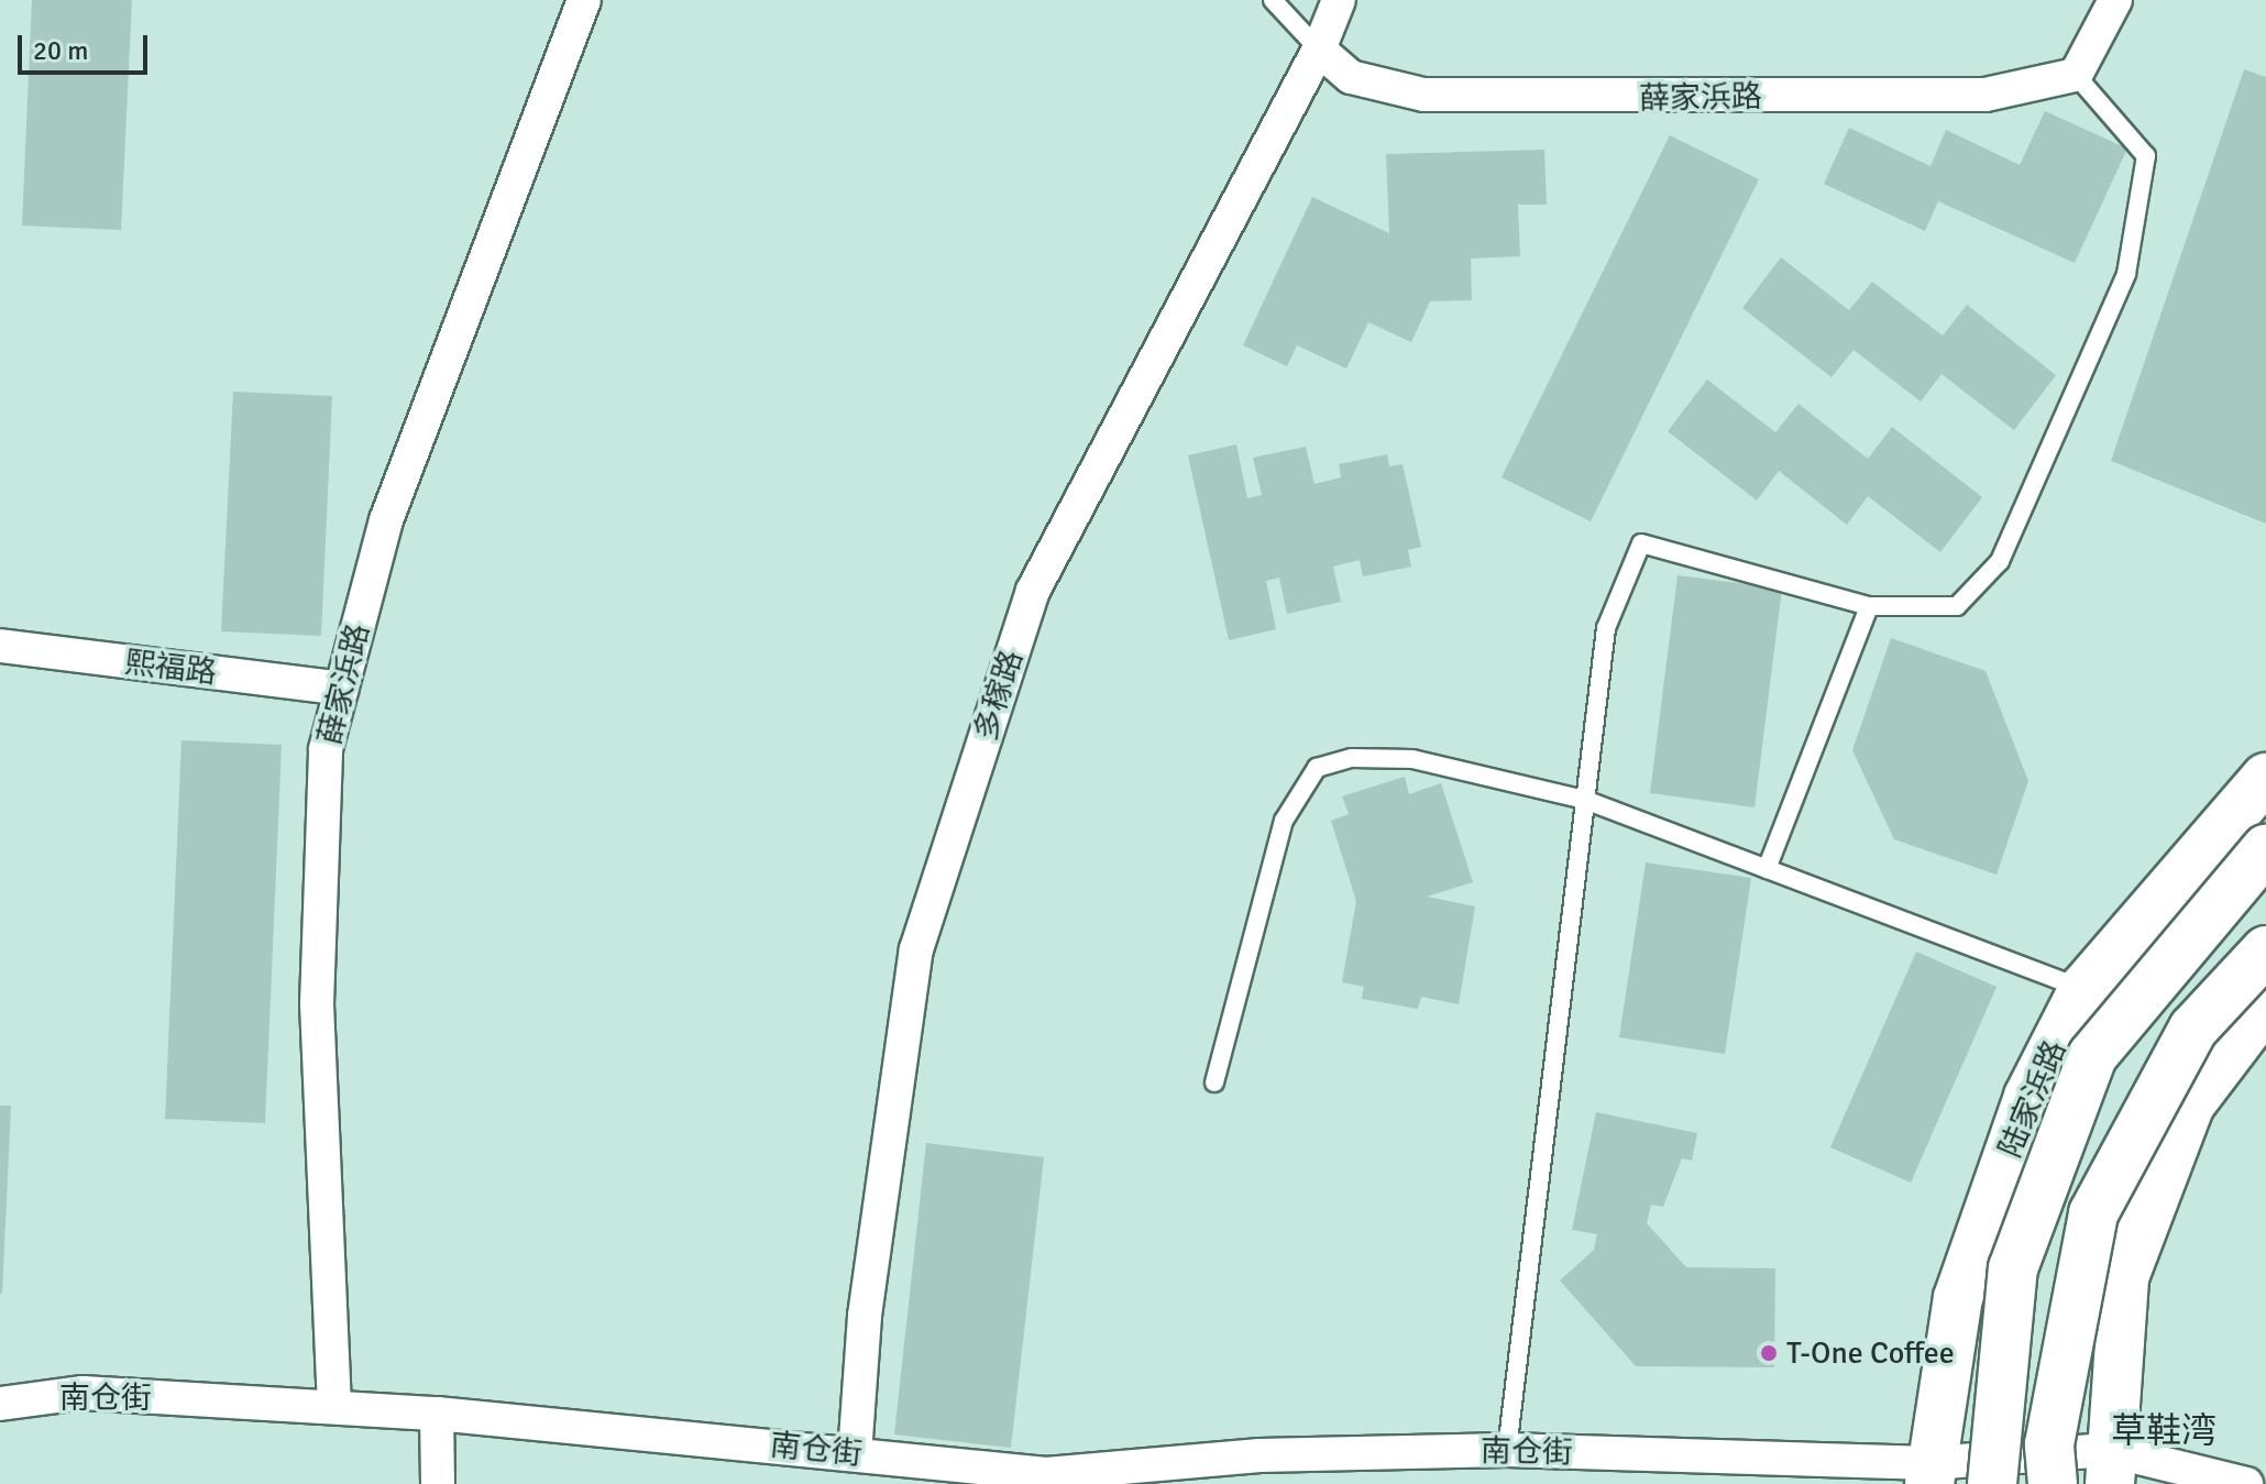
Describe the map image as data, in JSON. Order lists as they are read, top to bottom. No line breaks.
{"streets":{"main road":["陆家浜路"],"street":["薛家浜路","熙福路","多稼路","南仓街"]},"crossings":[["薛家浜路","熙福路"],["薛家浜路","多稼路"],["薛家浜路","南仓街"],["多稼路","南仓街"],["陆家浜路","南仓街"]],"districts":["草鞋湾"],"places":["T-One Coffee"],"scale_bar":"20 m"}
